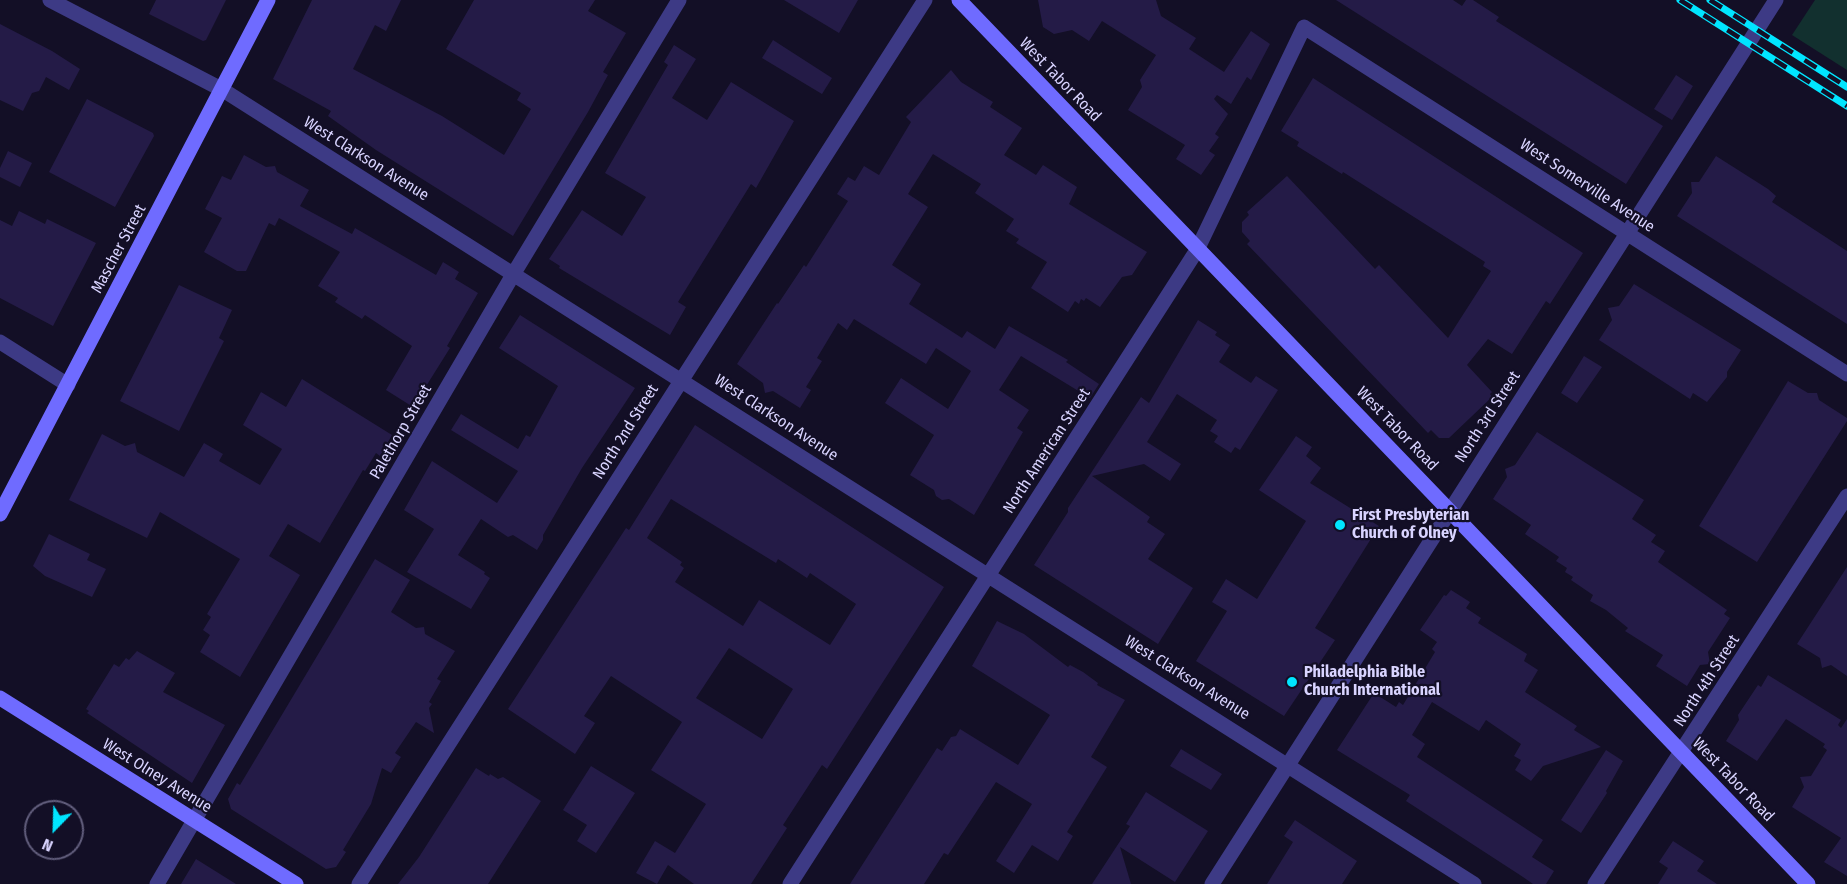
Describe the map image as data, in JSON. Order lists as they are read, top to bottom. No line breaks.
{"streets":{"street":["West Tabor Road","West Clarkson Avenue","West Somerville Avenue","Mascher Street","North 3rd Street","Palethorp Street","North 2nd Street","North American Street","North 4th Street","West Olney Avenue"]},"crossings":[["West Tabor Road","North 3rd Street"],["West Tabor Road","North American Street"],["West Tabor Road","North 4th Street"],["West Clarkson Avenue","Mascher Street"],["West Clarkson Avenue","North 3rd Street"],["West Clarkson Avenue","Palethorp Street"],["West Clarkson Avenue","North 2nd Street"],["West Clarkson Avenue","North American Street"],["West Somerville Avenue","North 3rd Street"],["West Somerville Avenue","North American Street"],["Palethorp Street","West Olney Avenue"]],"places":["First Presbyterian Church of Olney","Philadelphia Bible Church International"],"north":"bottom left"}
